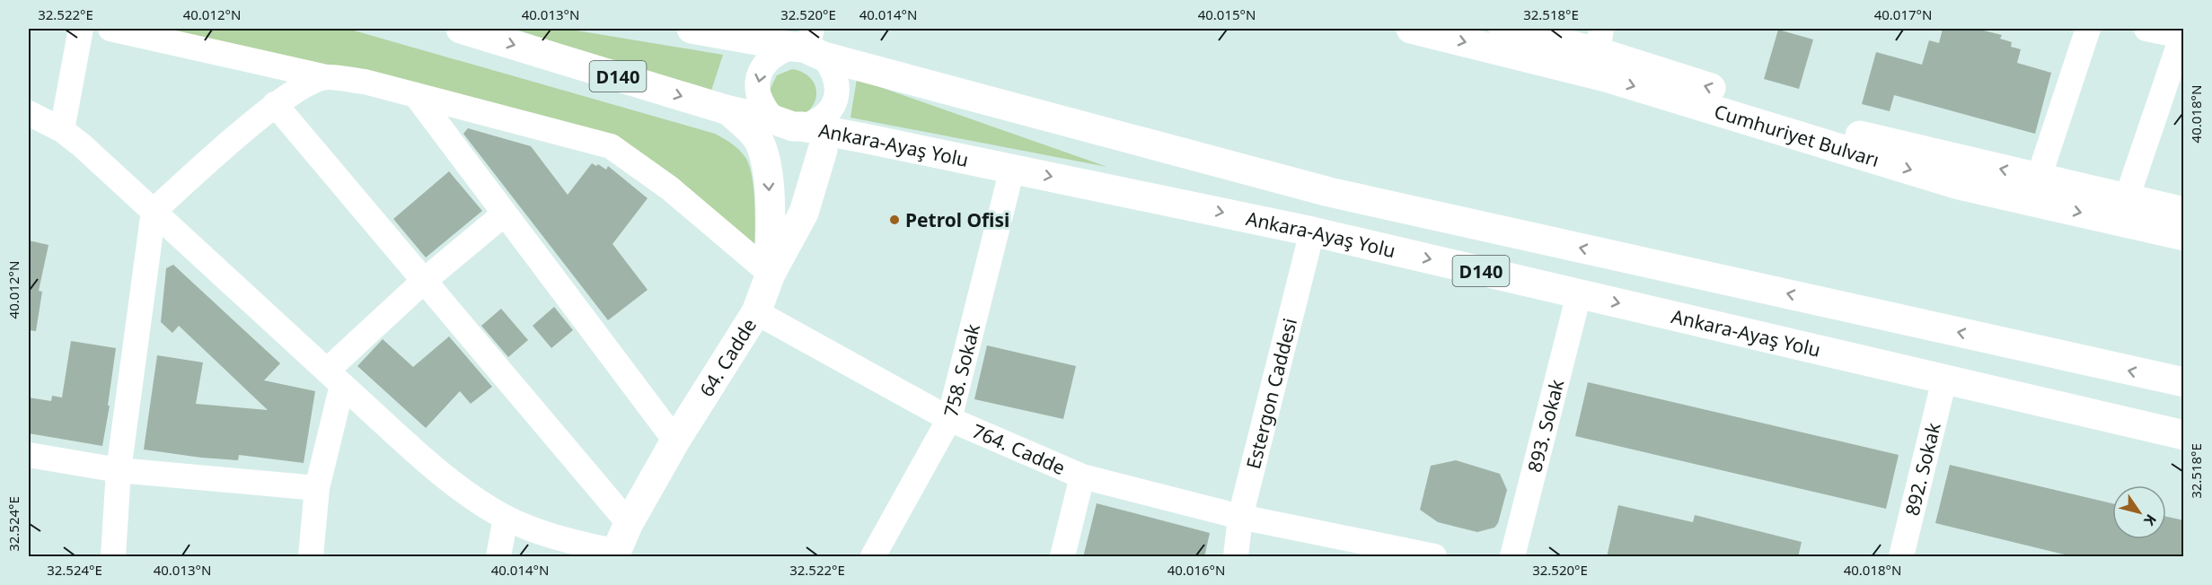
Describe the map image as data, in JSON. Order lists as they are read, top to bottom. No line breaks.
{"streets":{"main road":["D140","Cumhuriyet Bulvarı","Ankara-Ayaş Yolu","64. Cadde"],"street":["758. Sokak","Estergon Caddesi","893. Sokak","764. Cadde","892. Sokak"]},"crossings":[["D140","Ankara-Ayaş Yolu"],["D140","64. Cadde"],["Ankara-Ayaş Yolu","64. Cadde"],["Ankara-Ayaş Yolu","758. Sokak"],["Ankara-Ayaş Yolu","Estergon Caddesi"],["Ankara-Ayaş Yolu","893. Sokak"],["Ankara-Ayaş Yolu","892. Sokak"],["64. Cadde","764. Cadde"],["758. Sokak","764. Cadde"],["Estergon Caddesi","764. Cadde"]],"places":["Petrol Ofisi"],"north":"bottom right","coordinates":["32.522°E","40.012°N","40.013°N","32.520°E","40.014°N","40.015°N","32.518°E","40.017°N","40.018°N","32.524°E","40.016°N"]}
